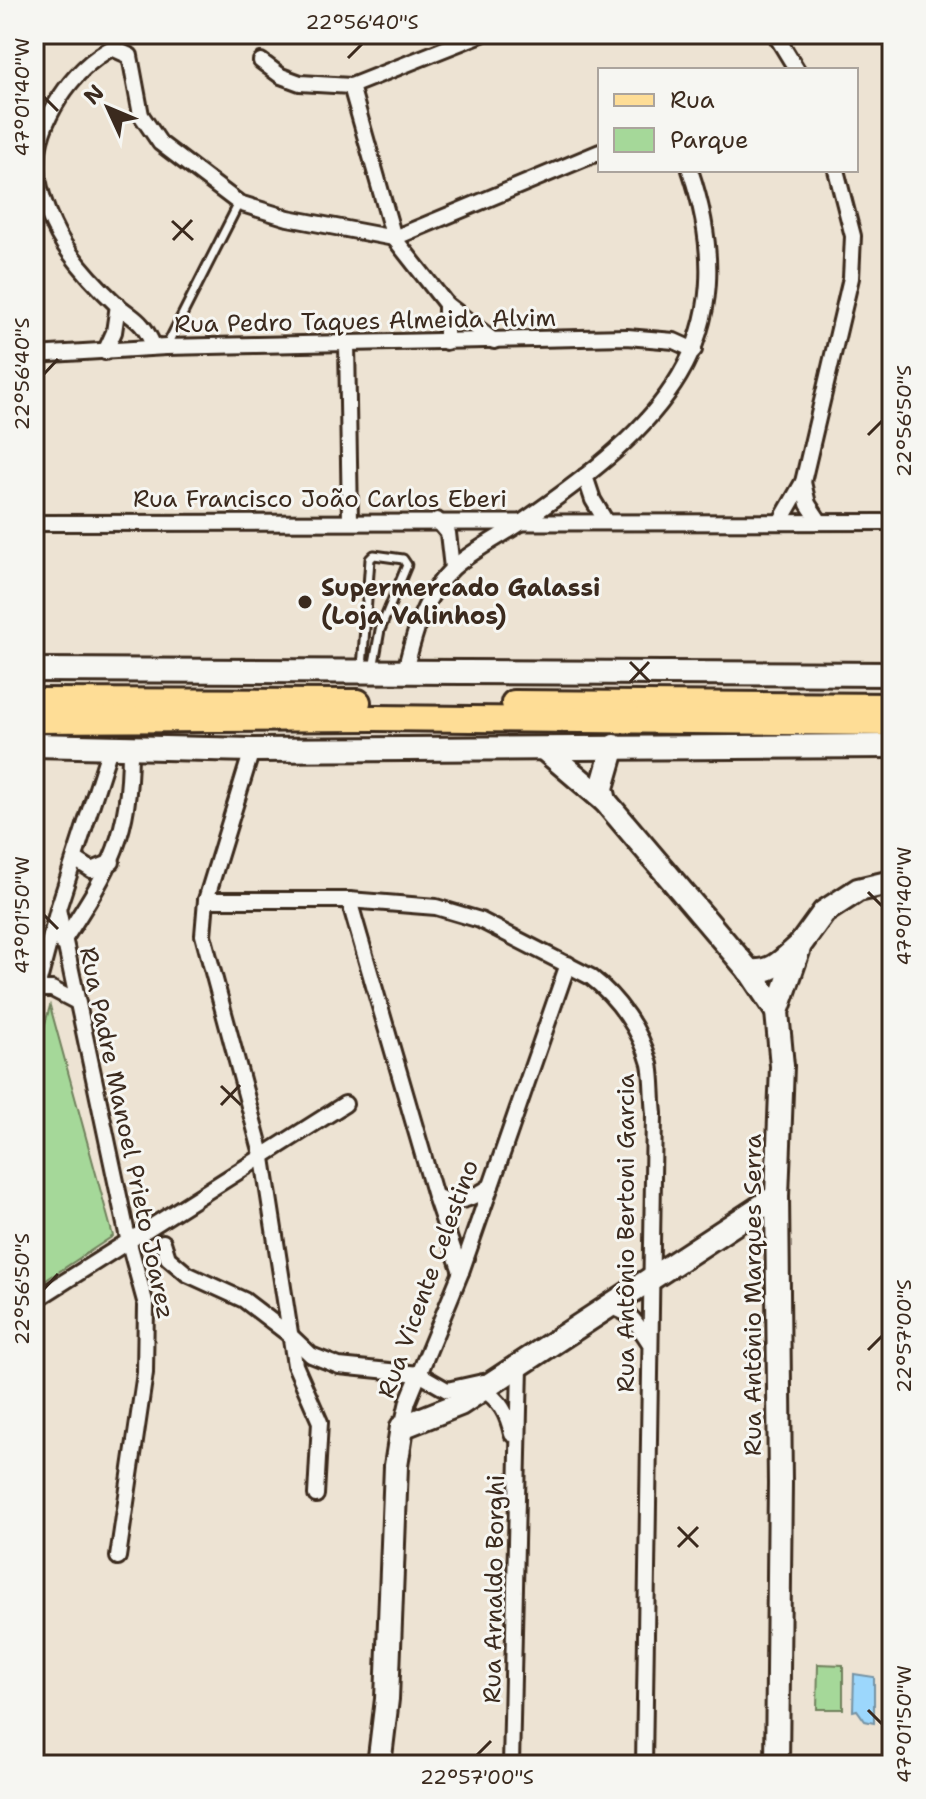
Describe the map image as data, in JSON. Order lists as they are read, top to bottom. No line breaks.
{"streets":{"street":["Rua Pedro Taques Almeida Alvim","Rua Francisco João Carlos Eberi","Rua Padre Manoel Prieto Joarez","Rua Antônio Bertoni Garcia","Rua Vicente Celestino","Rua Antônio Marques Serra","Rua Arnaldo Borghi"]},"crossings":[["Rua Antônio Bertoni Garcia","Rua Vicente Celestino"]],"places":["Supermercado Galassi (Loja Valinhos)"],"legend":["Rua","Parque"],"north":"top left","coordinates":["22°56'40\"S","47°01'40\"W","22°56'50\"S","47°01'50\"W","22°57'00\"S"]}
